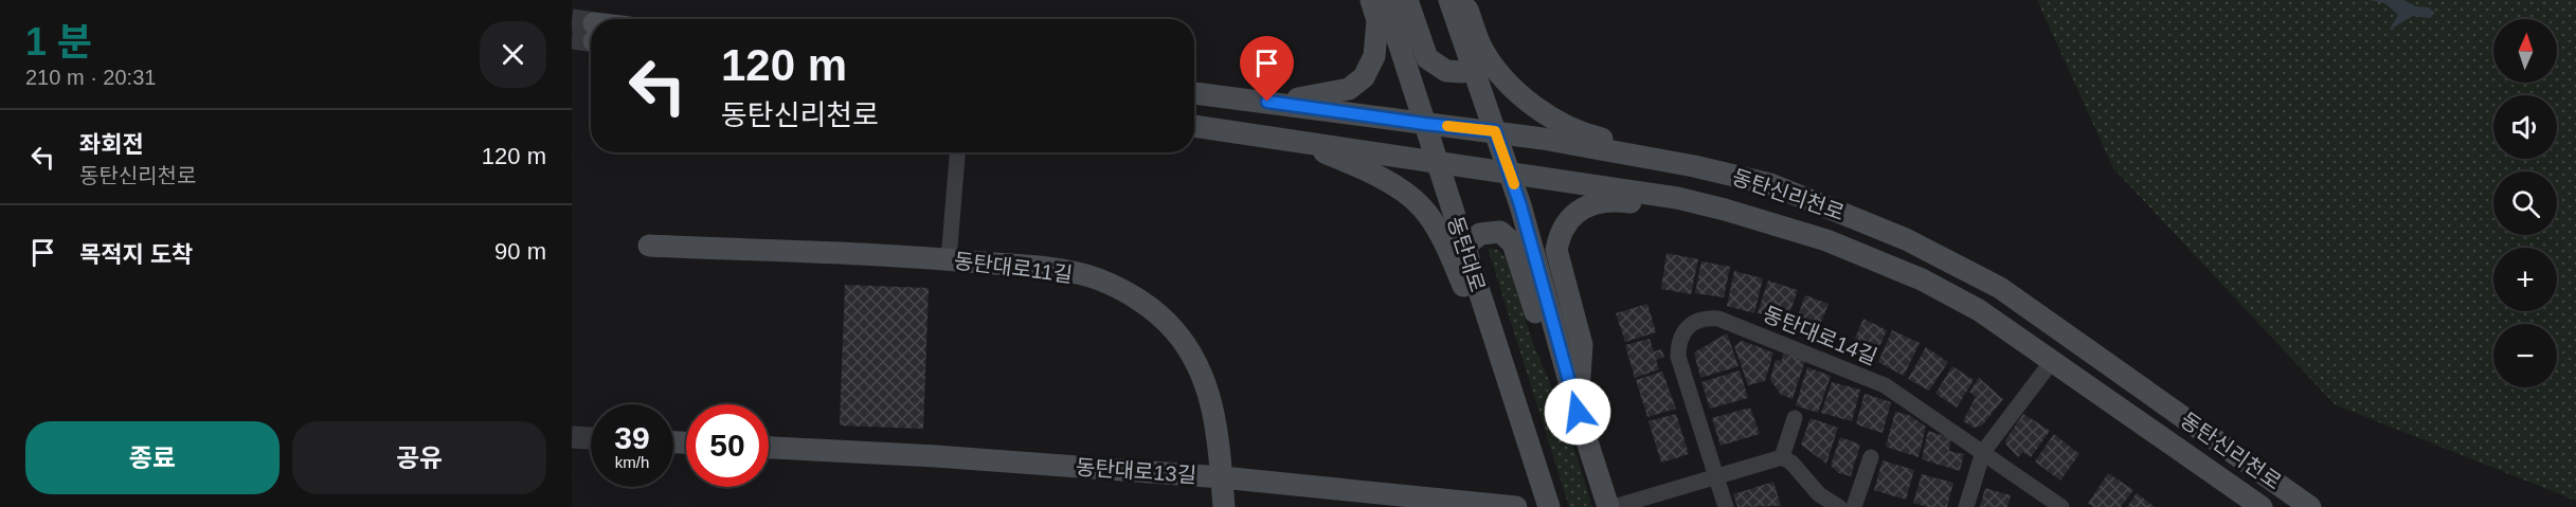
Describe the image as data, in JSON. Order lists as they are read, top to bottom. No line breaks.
{"streets":{"main road":["동탄신리천로","동탄대로","동탄대로11길","동탄대로13길"],"street":["동탄대로14길"]},"crossings":[["동탄신리천로","동탄대로"],["동탄대로11길","동탄대로13길"]],"north":"top","page":{"heading":["1 분","210 m · 20:31"],"map_buttons":["+","−"],"turn":["120 m","동탄신리천로"],"list":[{"name":"좌회전","note":"동탄신리천로","value":"120 m"},{"name":"목적지 도착","value":"90 m"}],"speed":"39 km/h","limit":"50","buttons":["종료","공유"]}}
